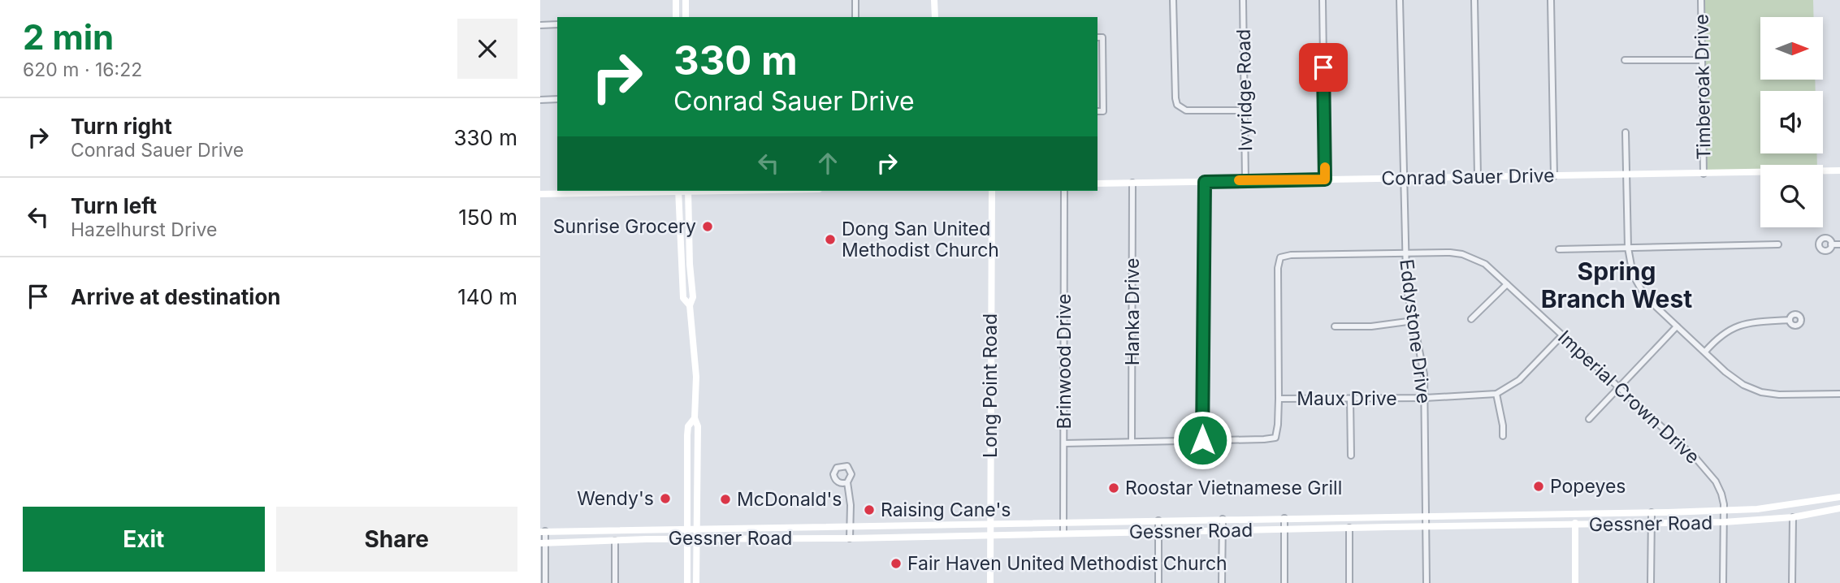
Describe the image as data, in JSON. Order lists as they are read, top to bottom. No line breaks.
{"streets":{"main road":["Conrad Sauer Drive","Long Point Road","Gessner Road"],"street":["Timberoak Drive","Ivyridge Road","Hanka Drive","Eddystone Drive","Brinwood Drive","Imperial Crown Drive","Maux Drive"]},"crossings":[["Timberoak Drive","Conrad Sauer Drive"],["Ivyridge Road","Conrad Sauer Drive"],["Conrad Sauer Drive","Hanka Drive"],["Conrad Sauer Drive","Eddystone Drive"],["Eddystone Drive","Imperial Crown Drive"],["Eddystone Drive","Maux Drive"],["Eddystone Drive","Gessner Road"],["Brinwood Drive","Gessner Road"],["Long Point Road","Gessner Road"],["Imperial Crown Drive","Maux Drive"],["Imperial Crown Drive","Gessner Road"]],"districts":["Spring Branch West"],"places":["Sunrise Grocery","Dong San United Methodist Church","Popeyes","Roostar Vietnamese Grill","Wendy's","McDonald's","Raising Cane's","Fair Haven United Methodist Church"],"north":"right","page":{"heading":["2 min","620 m · 16:22"],"turn":["330 m","Conrad Sauer Drive"],"list":[{"name":"Turn right","note":"Conrad Sauer Drive","value":"330 m"},{"name":"Turn left","note":"Hazelhurst Drive","value":"150 m"},{"name":"Arrive at destination","value":"140 m"}],"buttons":["Exit","Share"]}}
